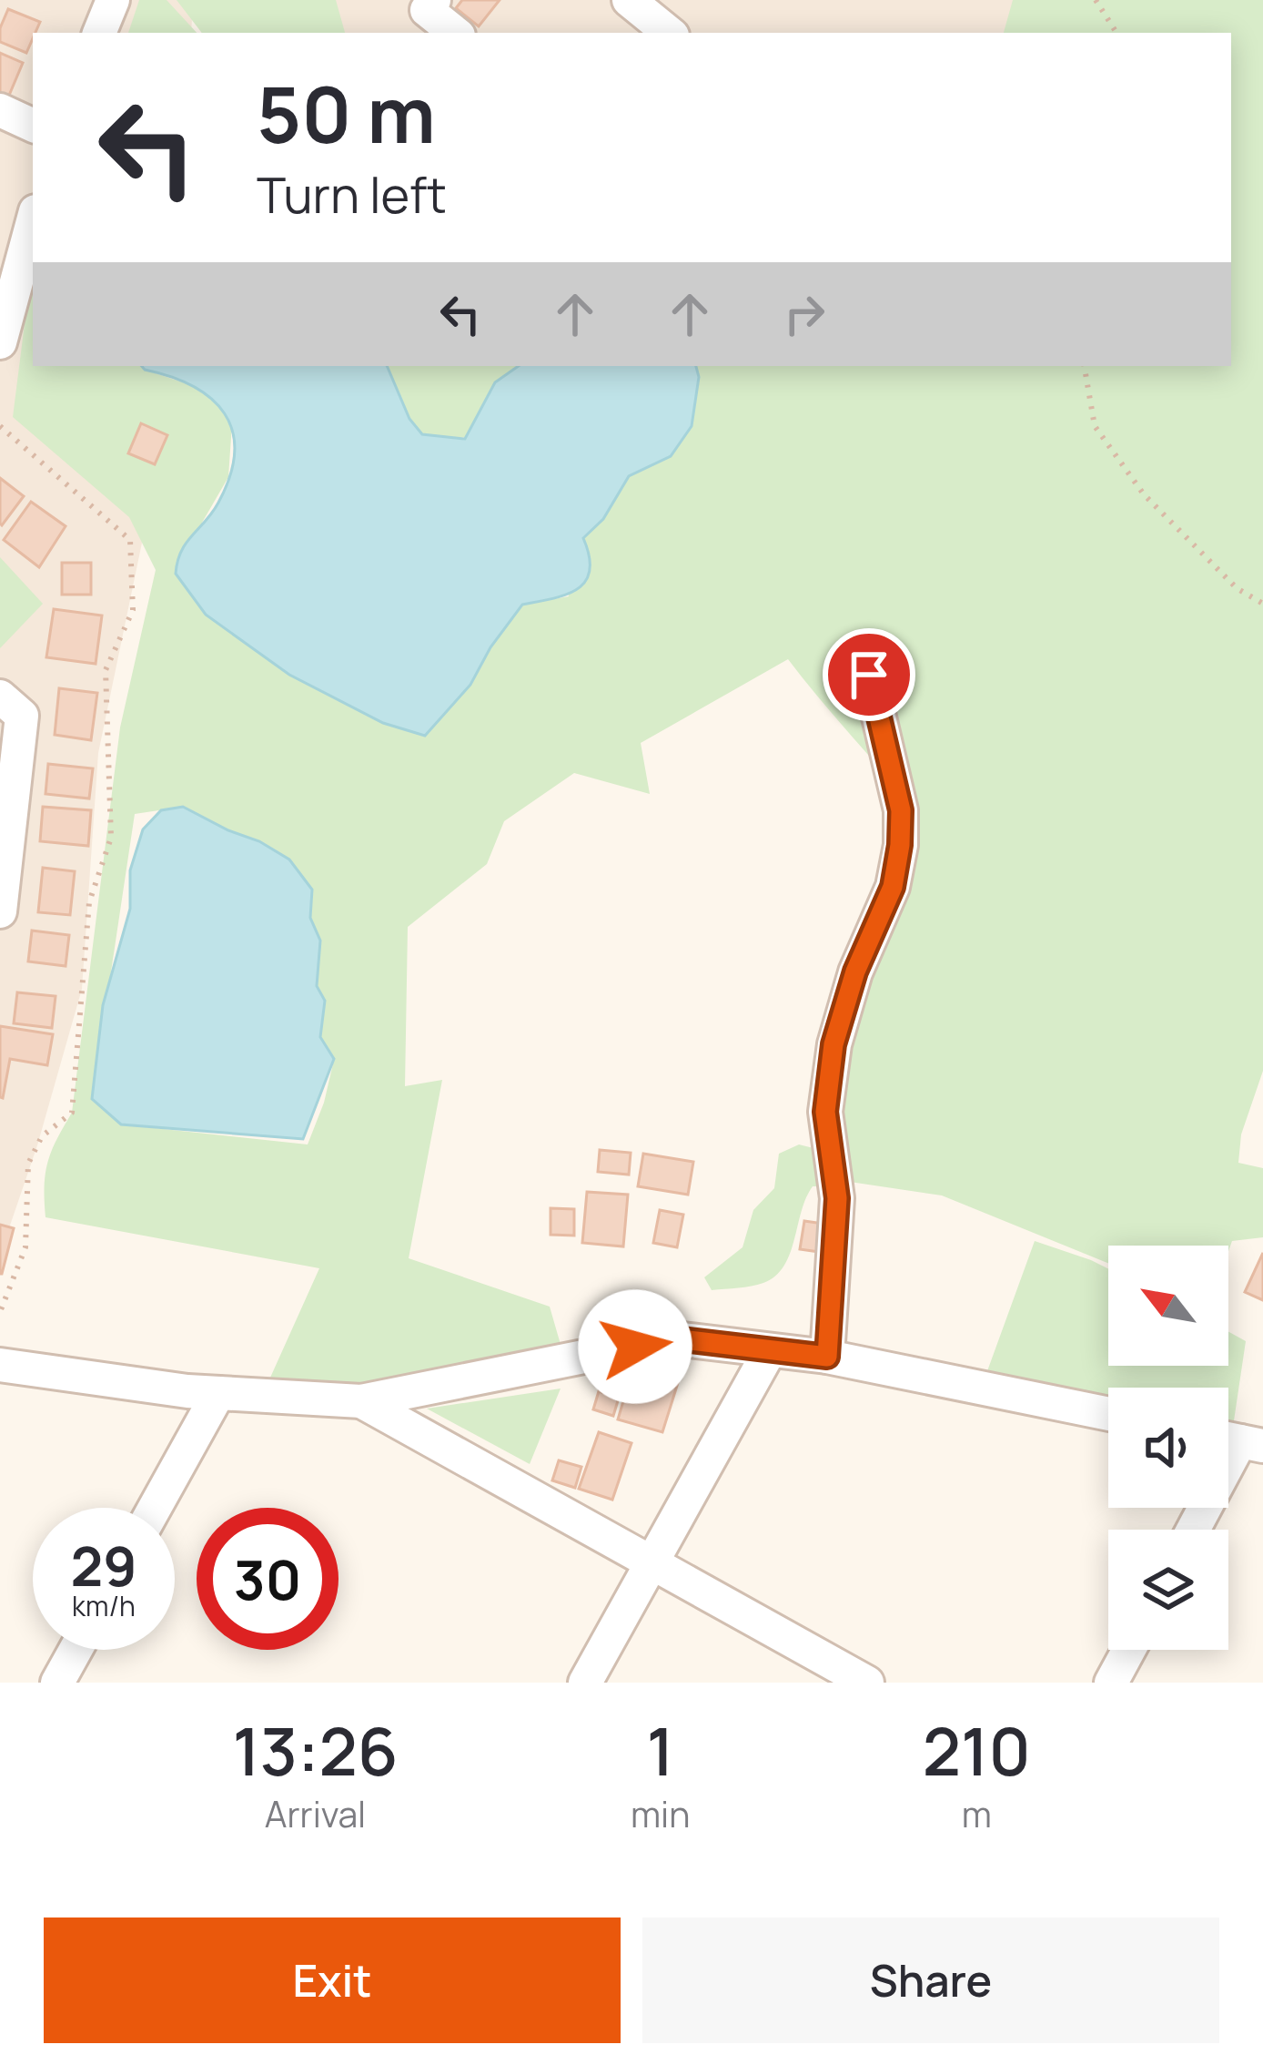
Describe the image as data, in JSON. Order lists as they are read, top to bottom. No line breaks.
{"north":"top left","page":{"turn":["50 m","Turn left"],"speed":"29 km/h","limit":"30","eta":["13:26","Arrival","1","min","210","m"],"buttons":["Exit","Share"]}}
